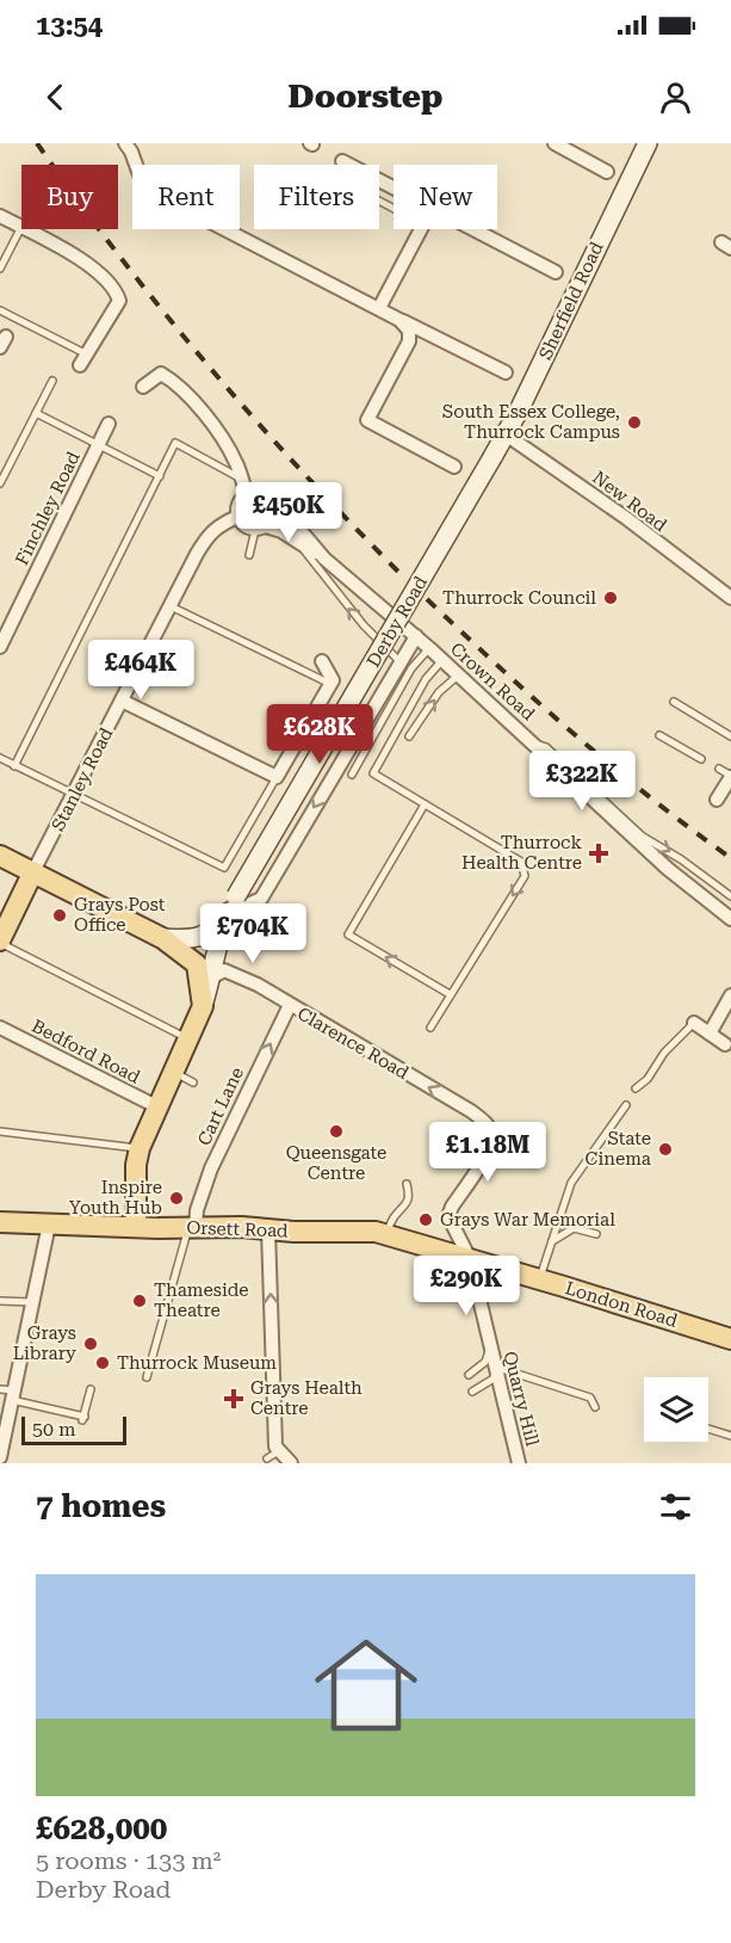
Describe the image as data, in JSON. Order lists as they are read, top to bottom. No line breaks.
{"streets":{"main road":["Sherfield Road","Derby Road","Stanley Road","Orsett Road","London Road"],"street":["New Road","Finchley Road","Crown Road","Clarence Road","Bedford Road","Cart Lane","Quarry Hill"]},"crossings":[["Sherfield Road","New Road"],["Sherfield Road","Derby Road"],["Derby Road","Clarence Road"],["Derby Road","Bedford Road"],["Derby Road","Orsett Road"],["Crown Road","Stanley Road"],["Clarence Road","Cart Lane"],["Clarence Road","Quarry Hill"],["Cart Lane","Orsett Road"],["Orsett Road","London Road"],["Orsett Road","Quarry Hill"],["London Road","Quarry Hill"]],"one_way":["Clarence Road","Cart Lane"],"places":{"other":["South Essex College, Thurrock Campus","Thurrock Council","Grays Post Office","Queensgate Centre","State Cinema","Inspire Youth Hub","Grays War Memorial","Thameside Theatre","Grays Library","Thurrock Museum"],"health":["Thurrock Health Centre","Grays Health Centre"]},"scale_bar":"50 m","page":{"status":"13:54","header":"Doorstep","chip":["Buy","Rent","Filters","New"],"price":["£450K","£464K","£628K","£322K","£704K","£1.18M","£290K"],"scale":"50 m","heading":"7 homes","list":[{"name":"£628,000","note":"5 rooms · 133 m² · Derby Road"}]}}
